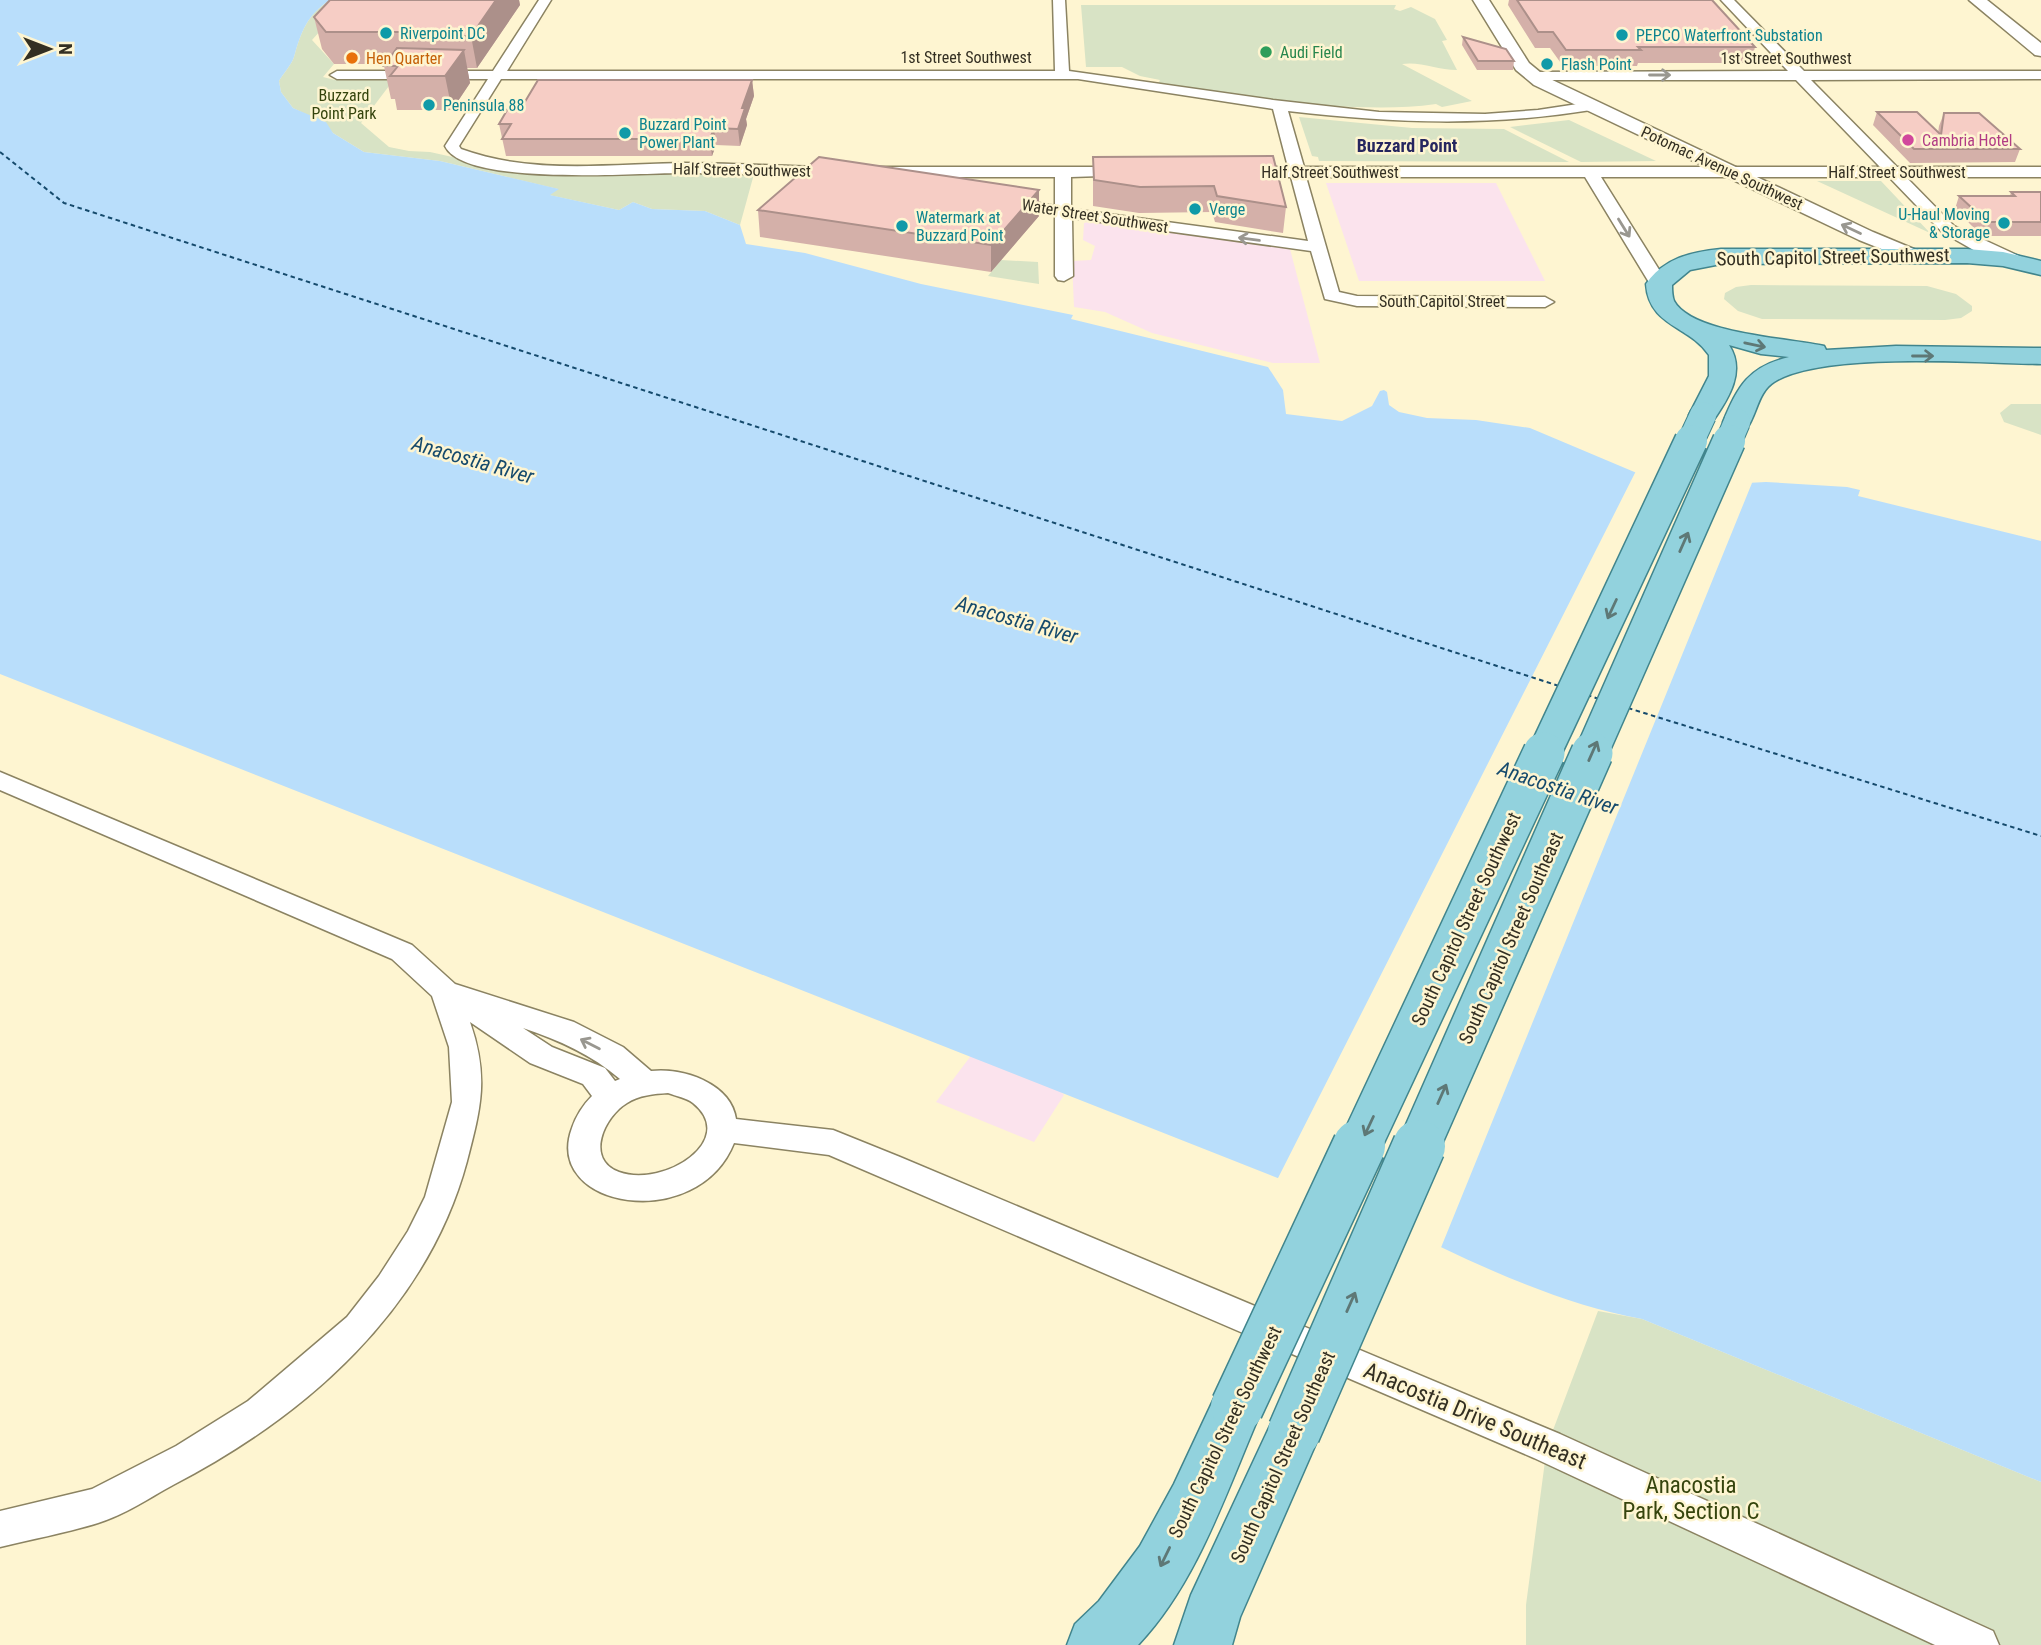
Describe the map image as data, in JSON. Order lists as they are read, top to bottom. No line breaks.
{"streets":{"main road":["South Capitol Street Southwest","South Capitol Street Southeast"],"street":["1st Street Southwest","Potomac Avenue Southwest","Half Street Southwest","Water Street Southwest","South Capitol Street","Anacostia Drive Southeast"]},"crossings":[["1st Street Southwest","Potomac Avenue Southwest"],["1st Street Southwest","Half Street Southwest"],["Potomac Avenue Southwest","Half Street Southwest"],["Potomac Avenue Southwest","South Capitol Street Southwest"],["South Capitol Street Southwest","South Capitol Street Southeast"]],"one_way":["Water Street Southwest","South Capitol Street Southwest","South Capitol Street Southeast"],"districts":["Buzzard Point"],"water":["Anacostia River"],"parks":["Buzzard Point Park","Anacostia Park, Section C"],"places":["Riverpoint DC","PEPCO Waterfront Substation","Audi Field","Hen Quarter","Flash Point","Peninsula 88","Buzzard Point Power Plant","Cambria Hotel","Verge","U-Haul Moving & Storage","Watermark at Buzzard Point"],"north":"right"}
